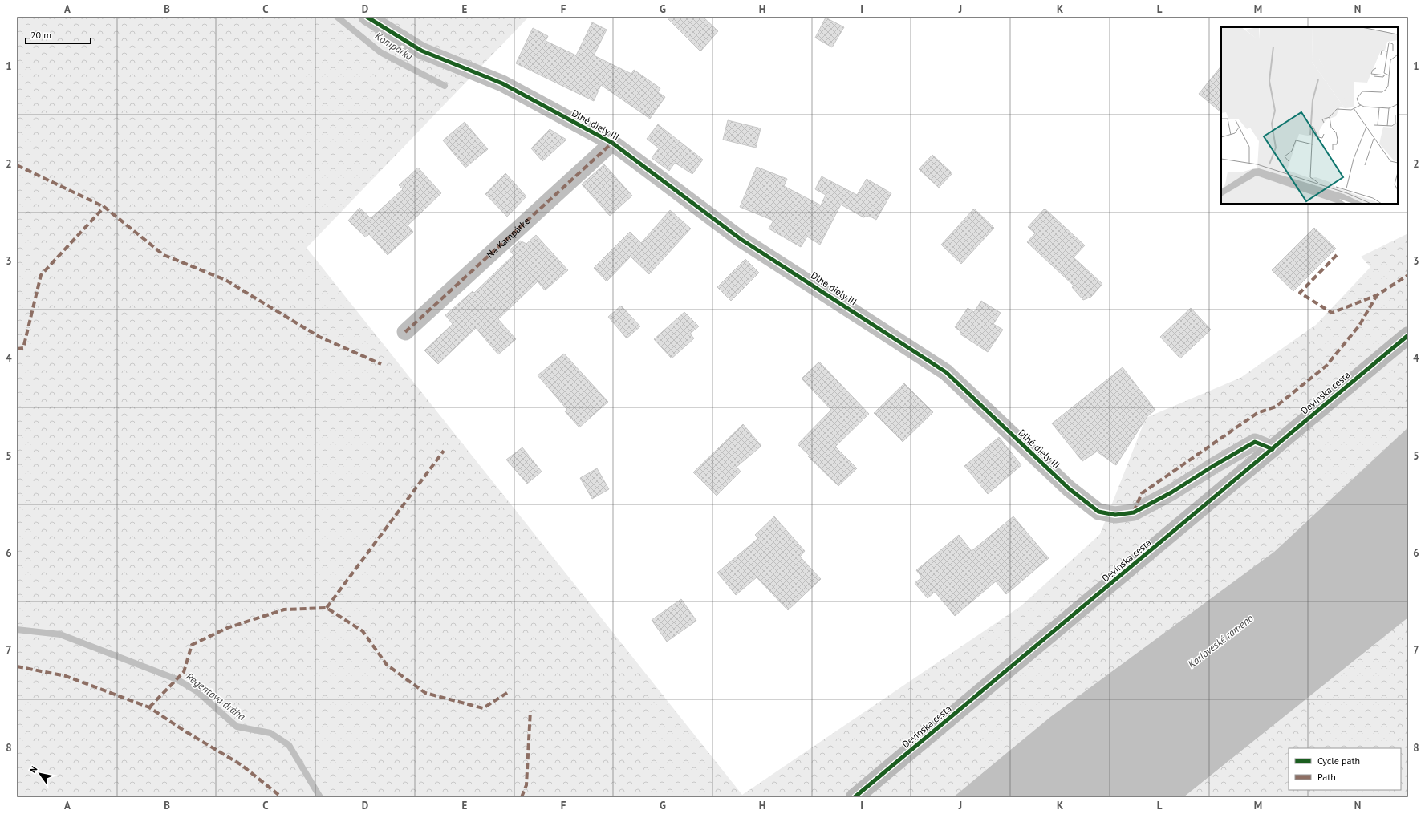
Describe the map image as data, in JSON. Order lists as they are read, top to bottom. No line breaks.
{"streets":{"street":["Dlhé diely III","Na Kampárke","Devínska cesta"]},"crossings":[["Dlhé diely III","Na Kampárke"],["Dlhé diely III","Devínska cesta"]],"water":["Kompárka","Karloveské rameno","Regentova dráha"],"legend":["Cycle path","Path"],"scale_bar":"20 m","north":"top left","grid":{"columns":["A","B","C","D","E","F","G","H","I","J","K","L","M","N"],"rows":["1","2","3","4","5","6","7","8"]}}
